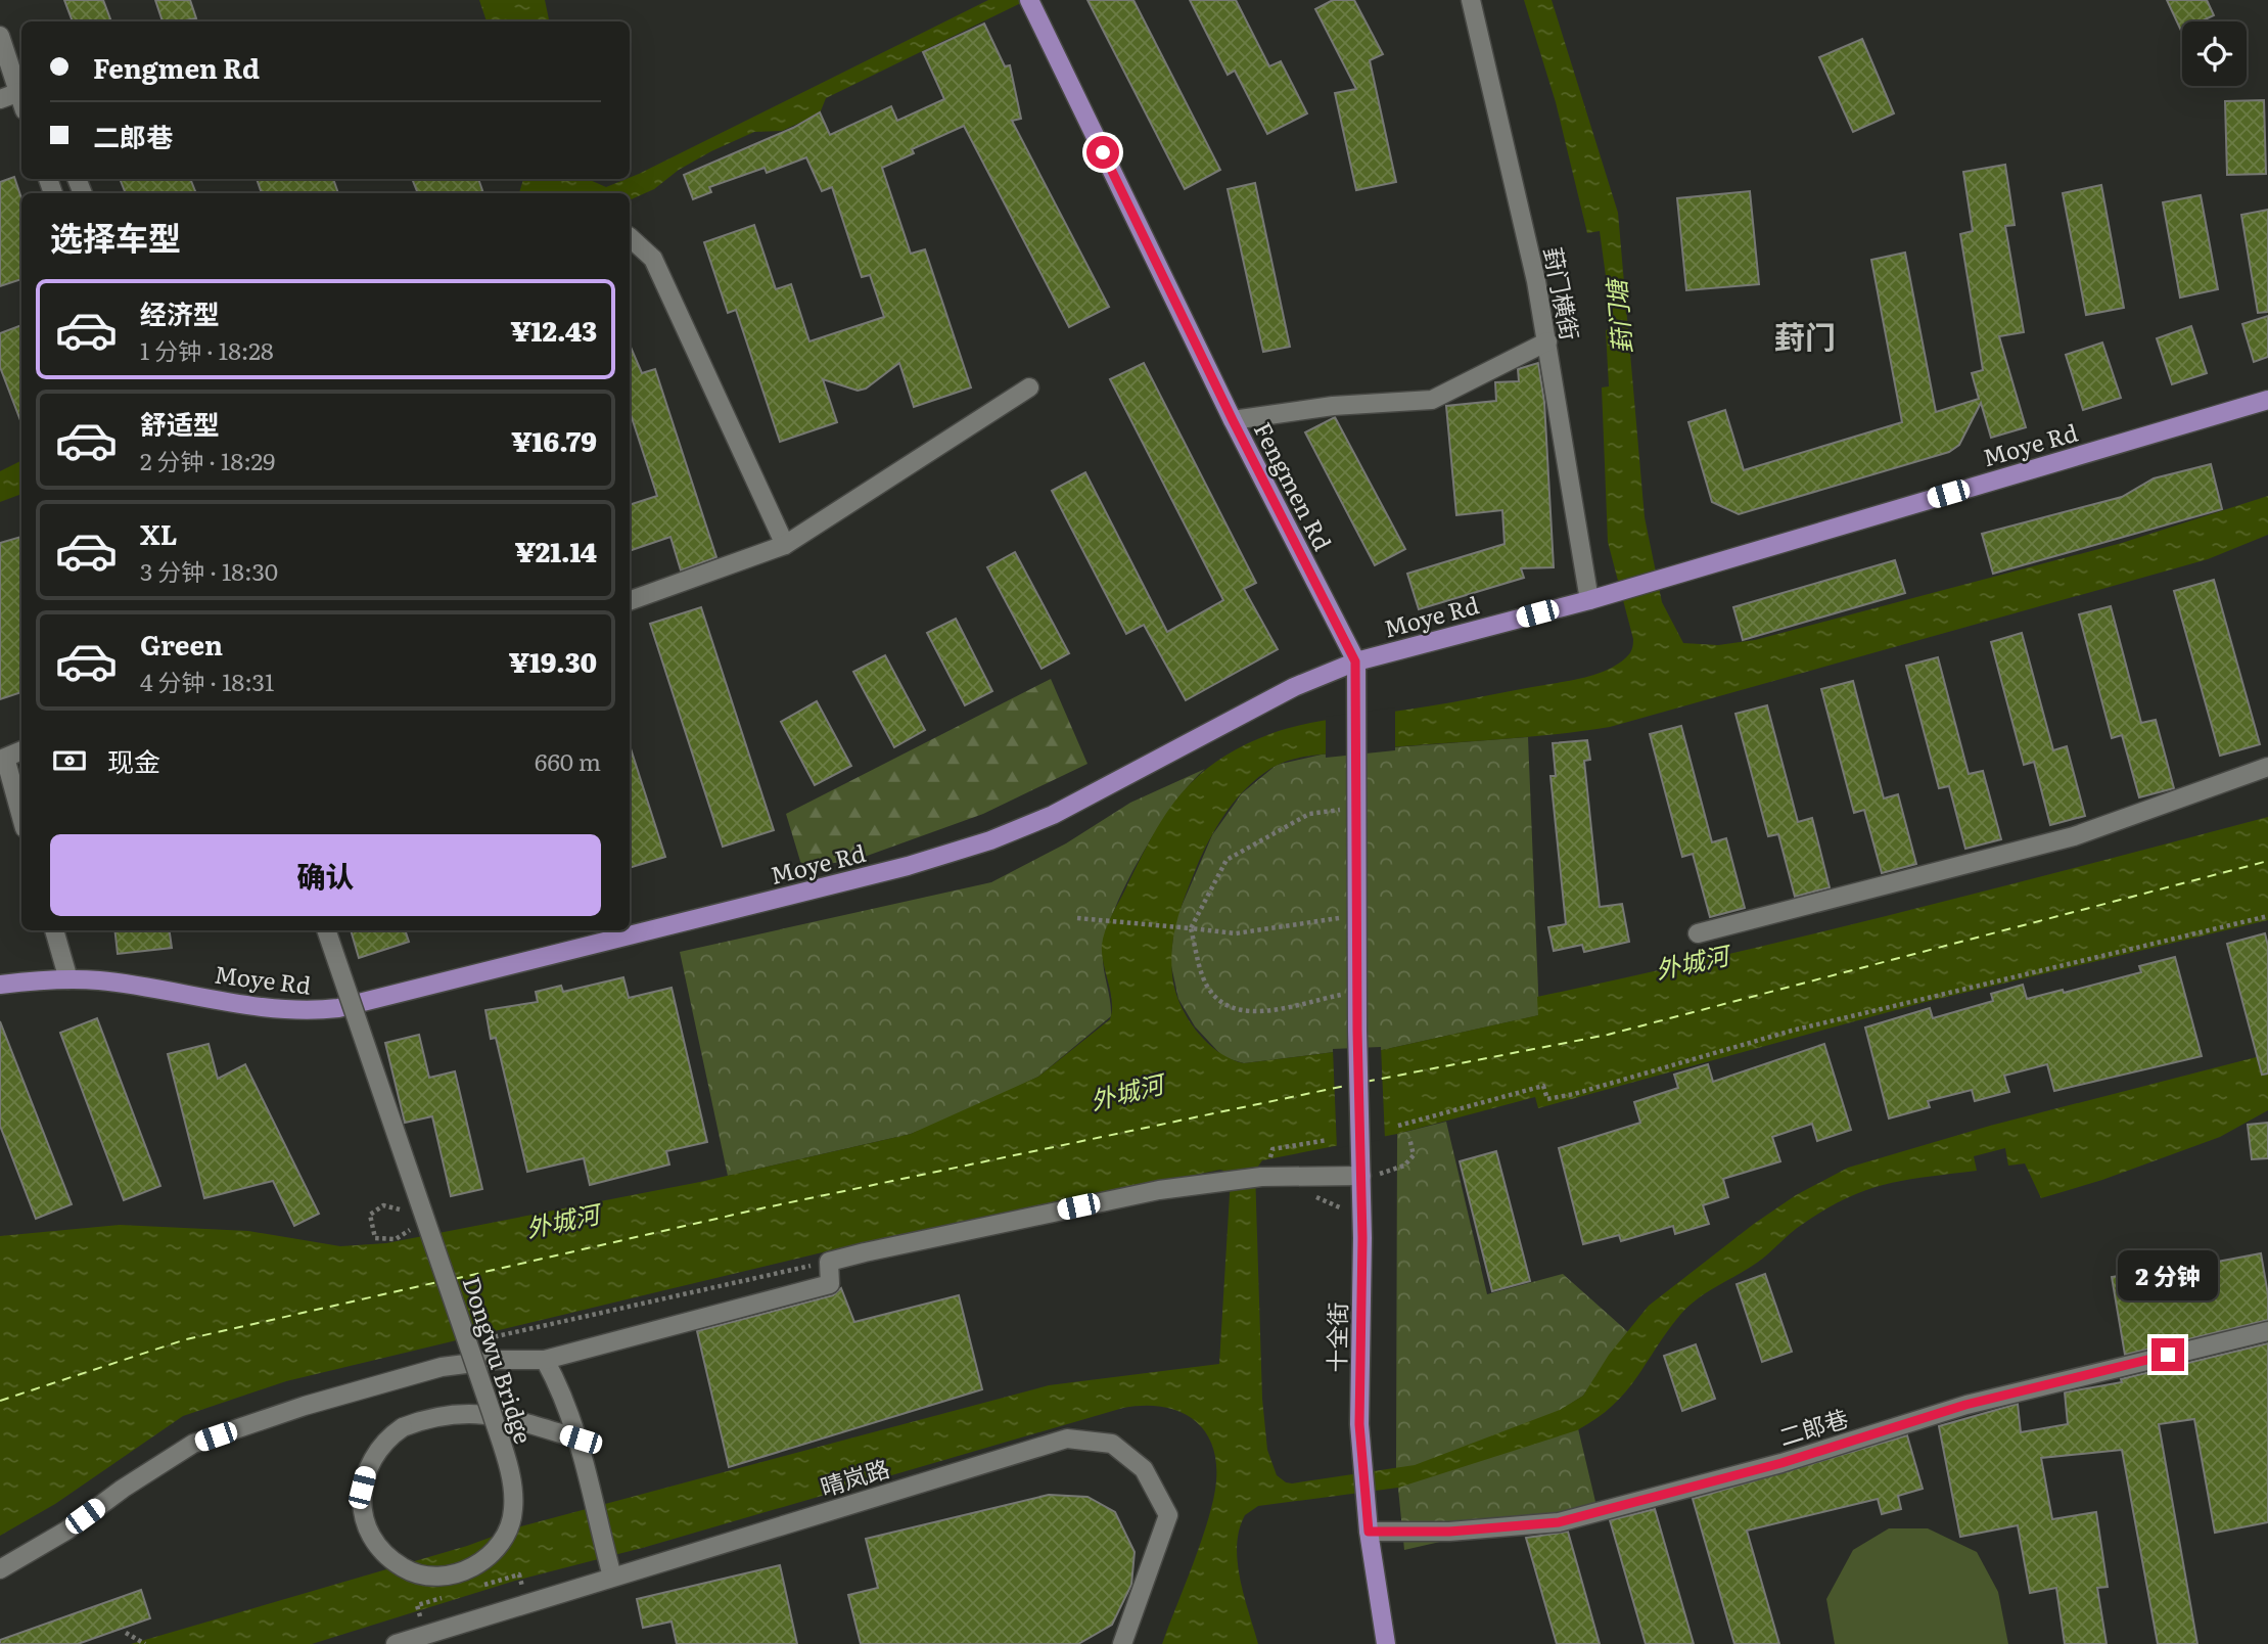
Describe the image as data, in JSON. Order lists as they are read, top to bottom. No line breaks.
{"streets":{"main road":["Moye Rd","Fengmen Rd","十全街"],"street":["葑门横街","Dongwu Bridge","二郎巷","晴岚路"]},"crossings":[["葑门横街","Moye Rd"],["Moye Rd","Fengmen Rd"],["Fengmen Rd","十全街"],["十全街","二郎巷"]],"districts":["葑门"],"water":["葑门塘","外城河"],"page":{"banner":["Fengmen Rd","二郎巷"],"heading":"选择车型","list":[{"name":"经济型","note":"1 分钟 · 18:28","value":"¥12.43"},{"name":"舒适型","note":"2 分钟 · 18:29","value":"¥16.79"},{"name":"XL","note":"3 分钟 · 18:30","value":"¥21.14"},{"name":"Green","note":"4 分钟 · 18:31","value":"¥19.30"}],"pay":["现金","660 m"],"buttons":"确认","bubble":"2 分钟"}}
